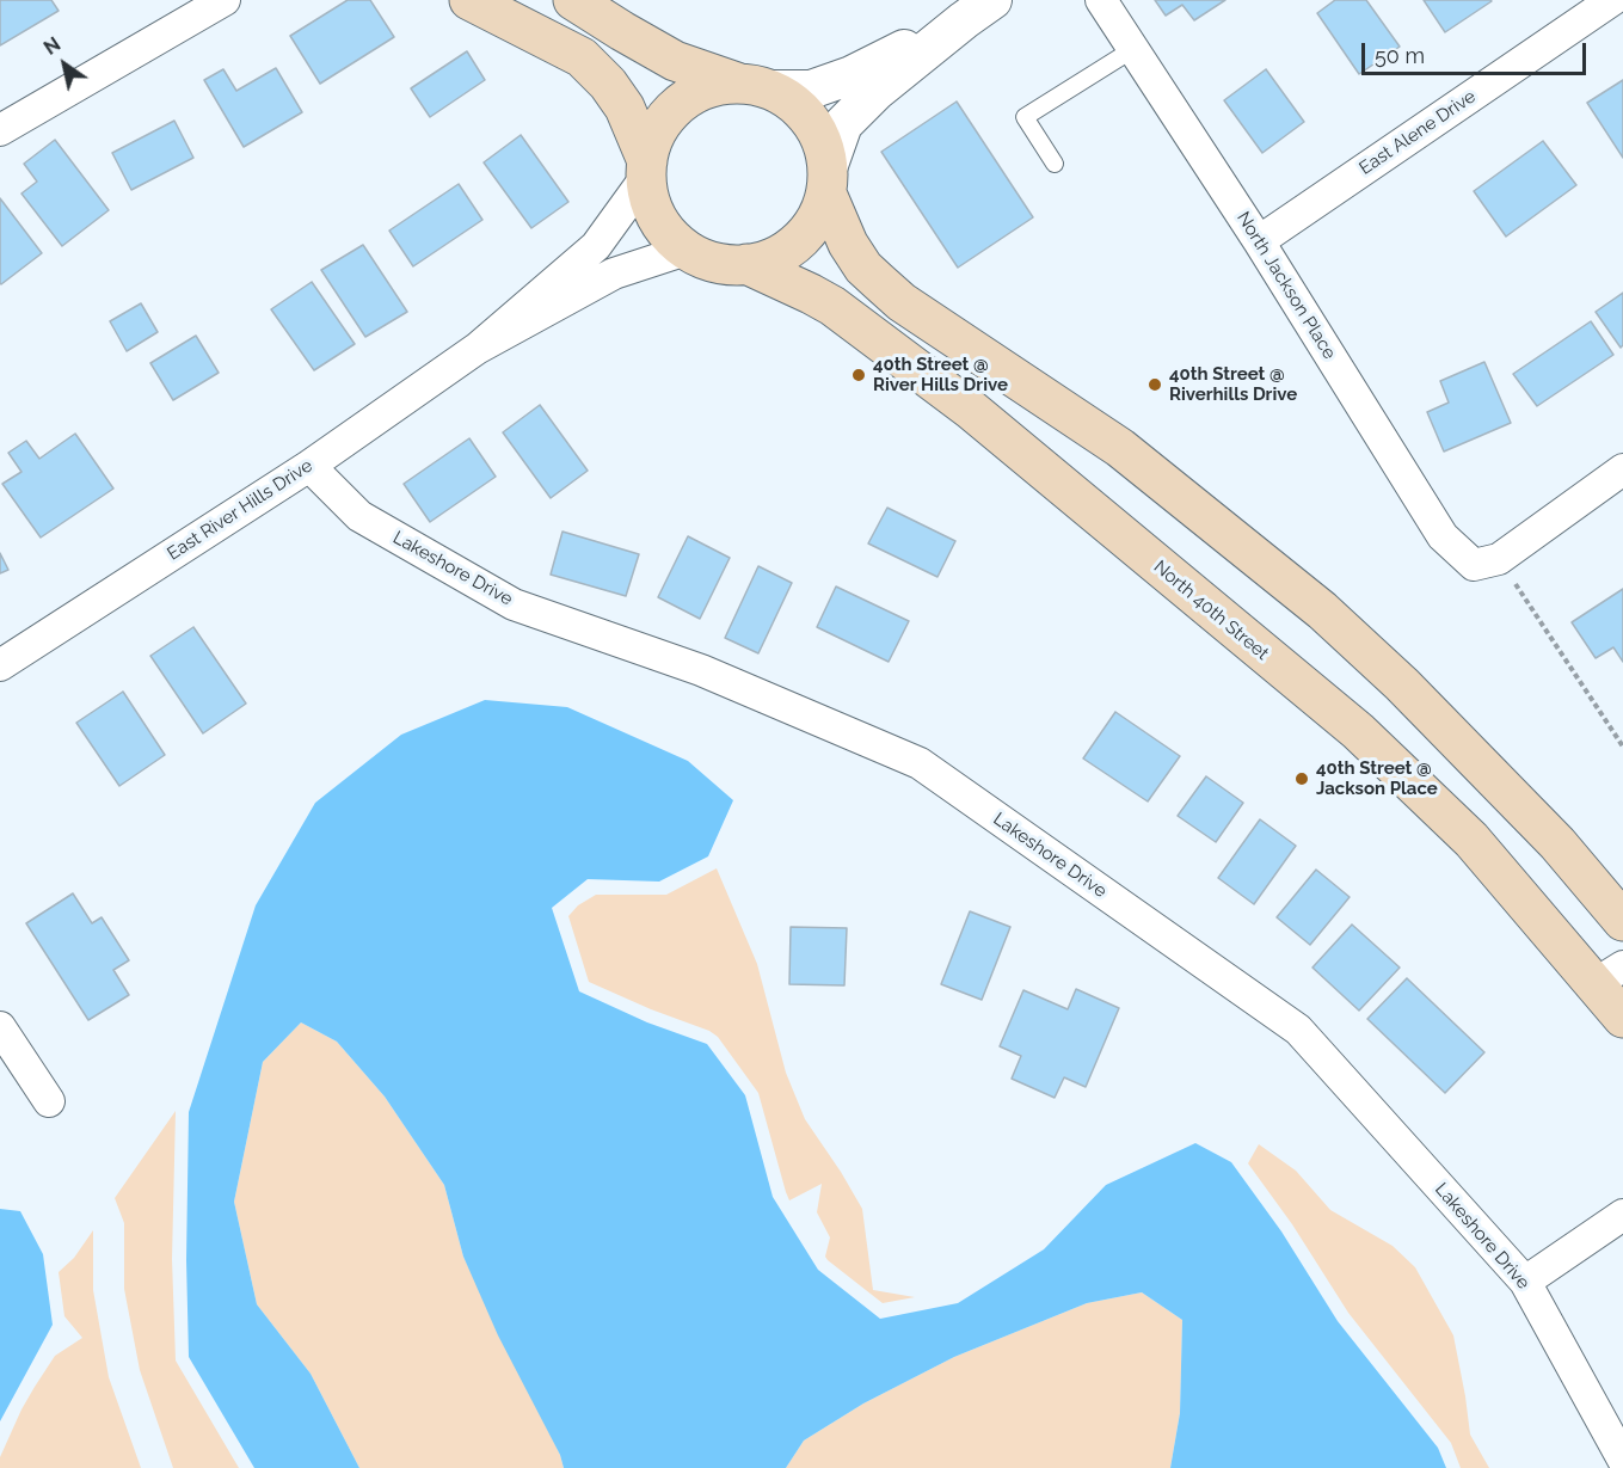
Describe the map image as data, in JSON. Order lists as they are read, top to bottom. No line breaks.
{"streets":{"main road":["North 40th Street"],"street":["East Alene Drive","North Jackson Place","East River Hills Drive","Lakeshore Drive"]},"crossings":[["East Alene Drive","North Jackson Place"],["East River Hills Drive","Lakeshore Drive"],["East River Hills Drive","North 40th Street"]],"places":["40th Street @ River Hills Drive","40th Street @ Riverhills Drive","40th Street @ Jackson Place"],"scale_bar":"50 m","north":"top left"}
